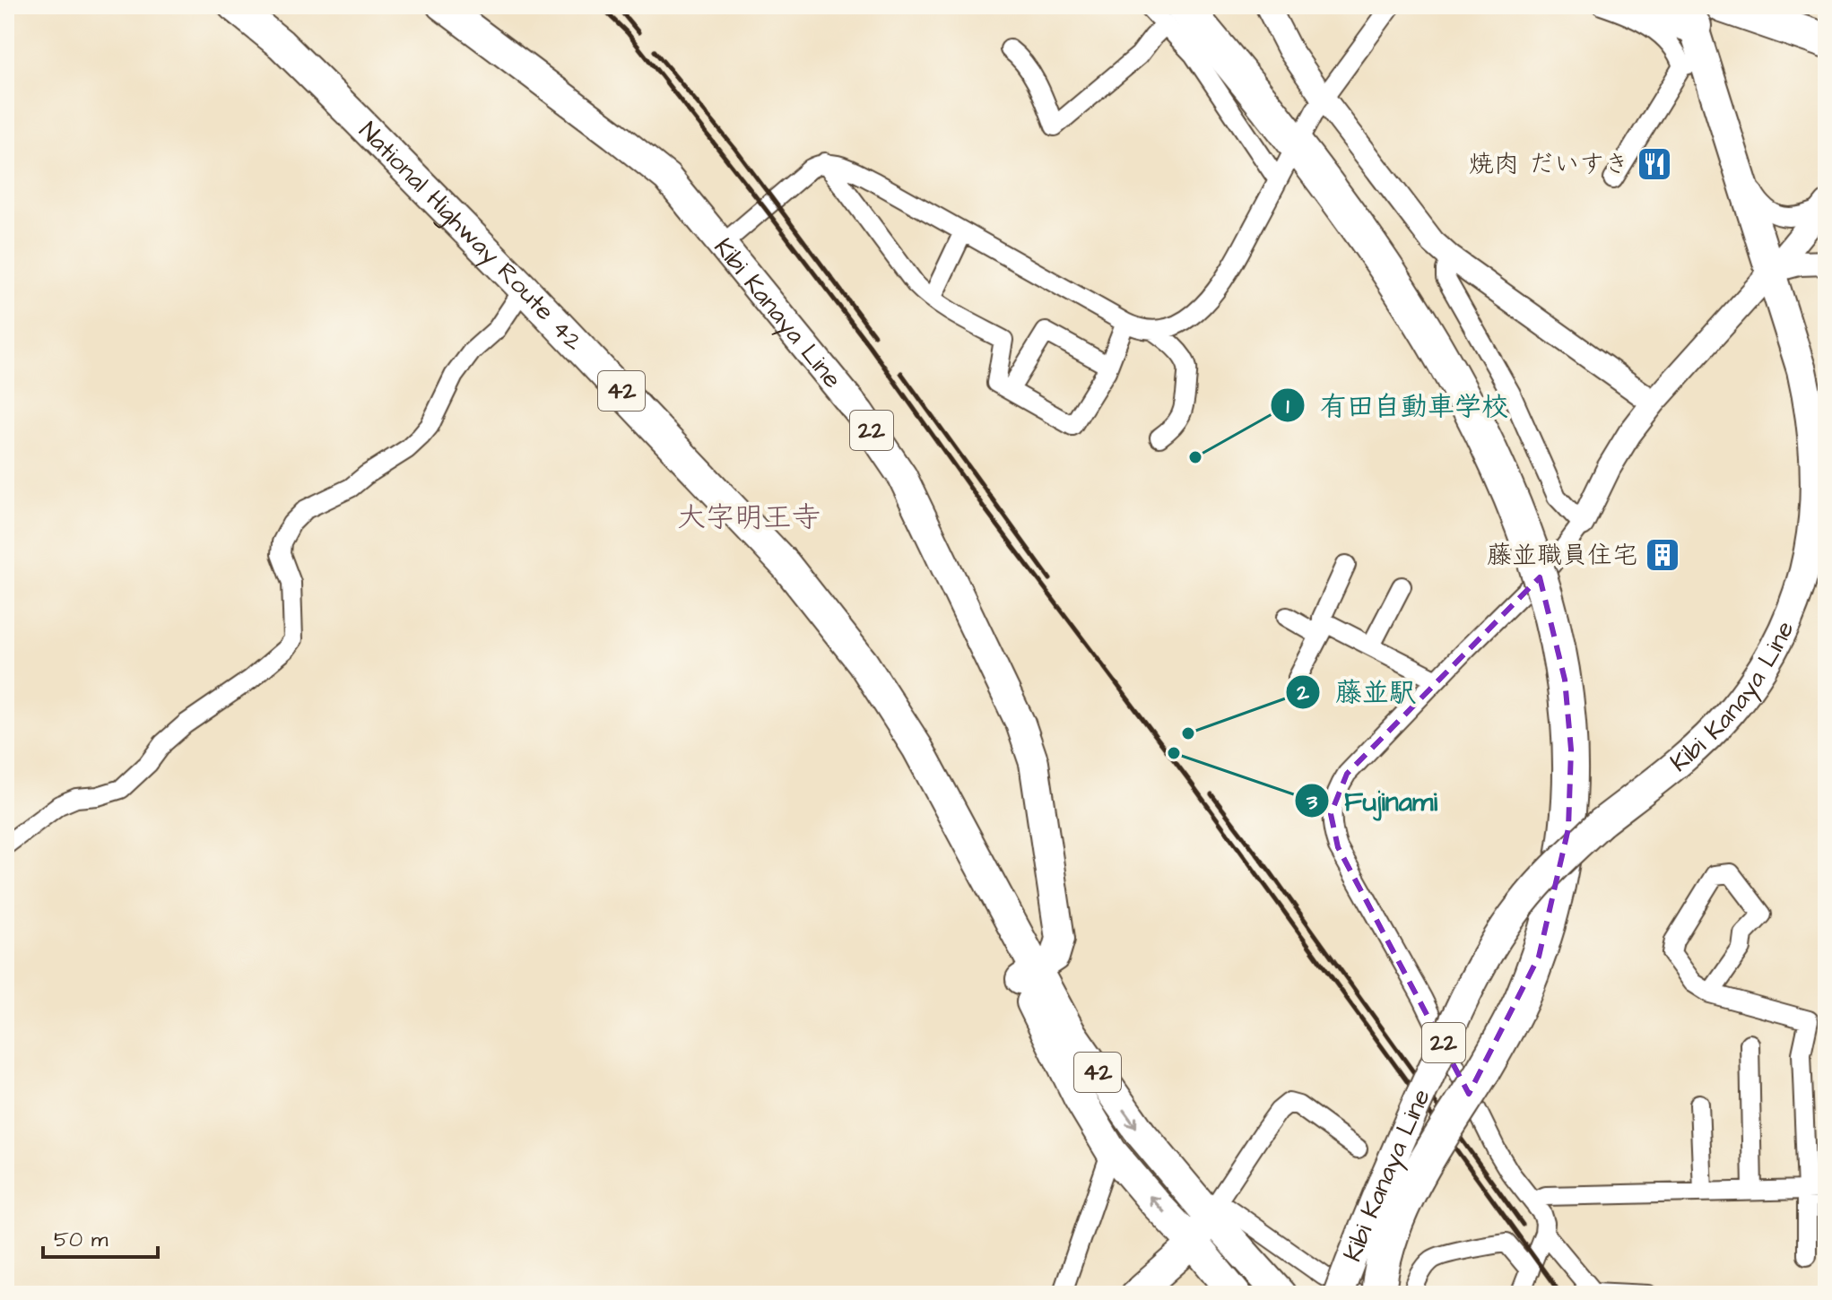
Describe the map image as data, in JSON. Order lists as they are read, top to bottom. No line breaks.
{"streets":{"highway":["National Highway Route 42","42"],"main road":["Kibi Kanaya Line","22"]},"crossings":[["National Highway Route 42","Kibi Kanaya Line"]],"districts":["大字明王寺"],"places":{"restaurant":["焼肉 だいすき"],"other":["有田自動車学校","藤並駅","Fujinami"],"building":["藤並職員住宅"]},"scale_bar":"50 m"}
